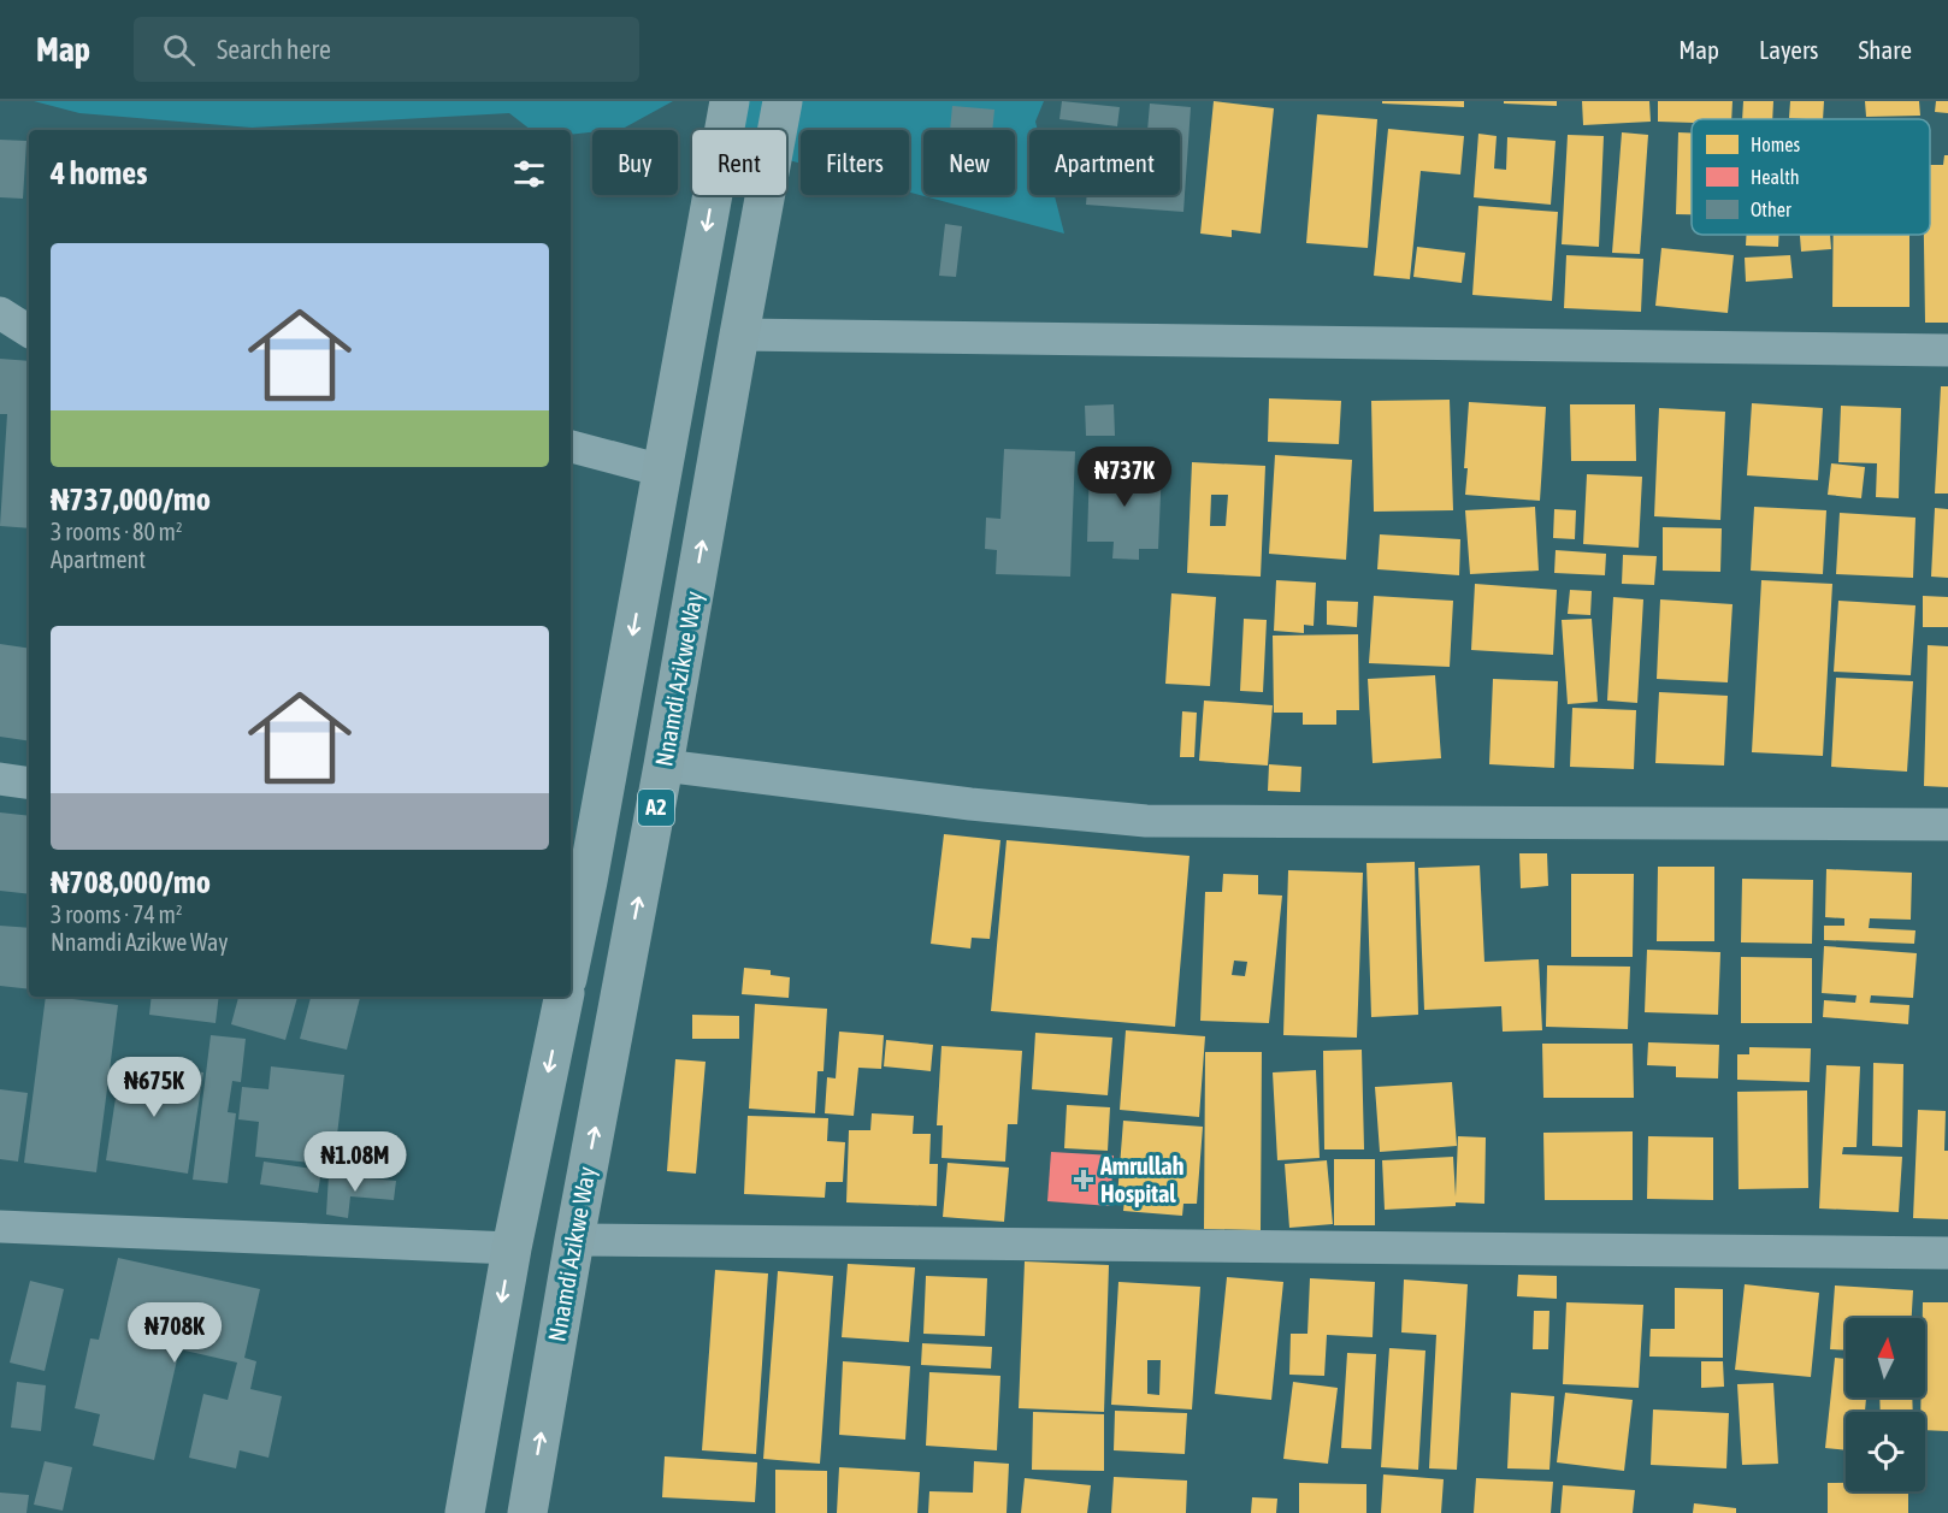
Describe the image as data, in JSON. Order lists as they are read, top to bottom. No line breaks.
{"streets":{"highway":["Nnamdi Azikwe Way","A2"]},"places":{"health":["Amrullah Hospital"]},"legend":["Homes","Health","Other"],"north":"top","page":{"header":"Map","search":"Search here","nav":["Map","Layers","Share"],"chip":["Buy","Rent","Filters","New","Apartment"],"heading":"4 homes","list":[{"name":"₦737,000/mo","note":"3 rooms · 80 m² · Apartment"},{"name":"₦708,000/mo","note":"3 rooms · 74 m² · Nnamdi Azikwe Way"}],"price":["₦737K","₦675K","₦1.08M","₦708K"]}}
